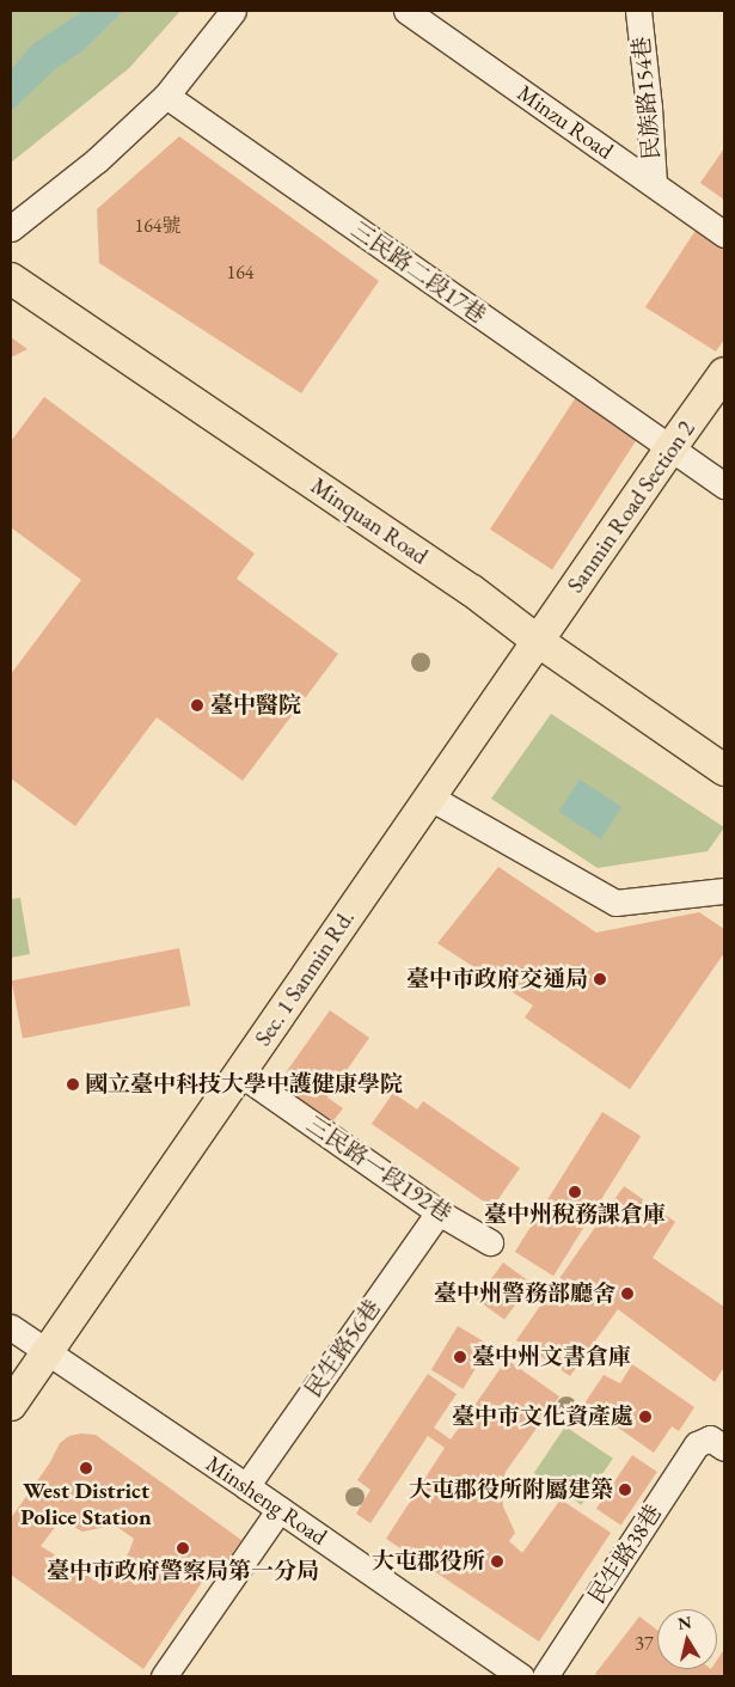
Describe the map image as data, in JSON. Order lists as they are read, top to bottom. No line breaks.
{"streets":{"main road":["Sanmin Road Section 2","Minquan Road","Sec. 1 Sanmin Rd."],"street":["民族路154巷","Minzu Road","三民路二段17巷","三民路一段192巷","民生路56巷","Minsheng Road","民生路38巷"]},"crossings":[["民族路154巷","Minzu Road"],["三民路二段17巷","Sanmin Road Section 2"],["Sanmin Road Section 2","Minquan Road"],["Sanmin Road Section 2","Sec. 1 Sanmin Rd."],["Minquan Road","Sec. 1 Sanmin Rd."],["Sec. 1 Sanmin Rd.","三民路一段192巷"],["Sec. 1 Sanmin Rd.","Minsheng Road"],["三民路一段192巷","民生路56巷"],["民生路56巷","Minsheng Road"]],"places":["臺中醫院","臺中市政府交通局","國立臺中科技大學中護健康學院","臺中州稅務課倉庫","臺中州警務部廳舍","臺中州文書倉庫","臺中市文化資產處","West District Police Station","大屯郡役所附屬建築","臺中市政府警察局第一分局","大屯郡役所"],"house_numbers":["164號","164","37"],"north":"top"}
